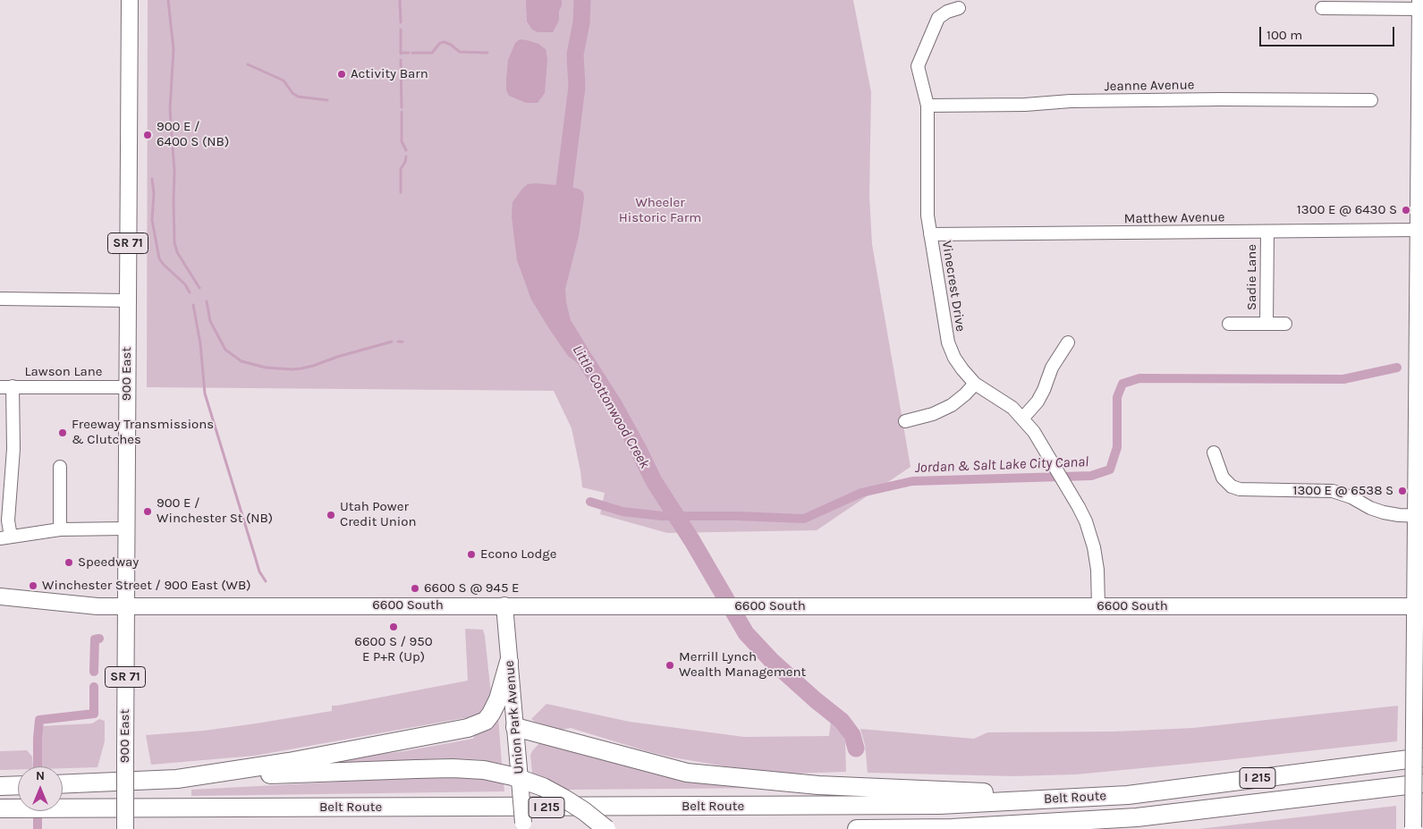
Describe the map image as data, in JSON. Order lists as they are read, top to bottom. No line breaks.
{"streets":{"highway":["I 215","Belt Route"],"main road":["SR 71","900 East","6600 South","Union Park Avenue"],"street":["Jeanne Avenue","Matthew Avenue","Sadie Lane","Vinecrest Drive","Lawson Lane"]},"crossings":[["Jeanne Avenue","Vinecrest Drive"],["Matthew Avenue","Sadie Lane"],["Matthew Avenue","Vinecrest Drive"],["Vinecrest Drive","6600 South"],["Lawson Lane","900 East"],["900 East","6600 South"],["6600 South","Union Park Avenue"]],"water":["Little Cottonwood Creek","Jordan & Salt Lake City Canal"],"parks":["Wheeler Historic Farm"],"places":["Activity Barn","900 E / 6400 S (NB)","1300 E @ 6430 S","Freeway Transmissions & Clutches","1300 E @ 6538 S","900 E / Winchester St (NB)","Utah Power Credit Union","Econo Lodge","Speedway","Winchester Street / 900 East (WB)","6600 S @ 945 E","6600 S / 950 E P+R (Up)","Merrill Lynch Wealth Management"],"scale_bar":"100 m","north":"top"}
